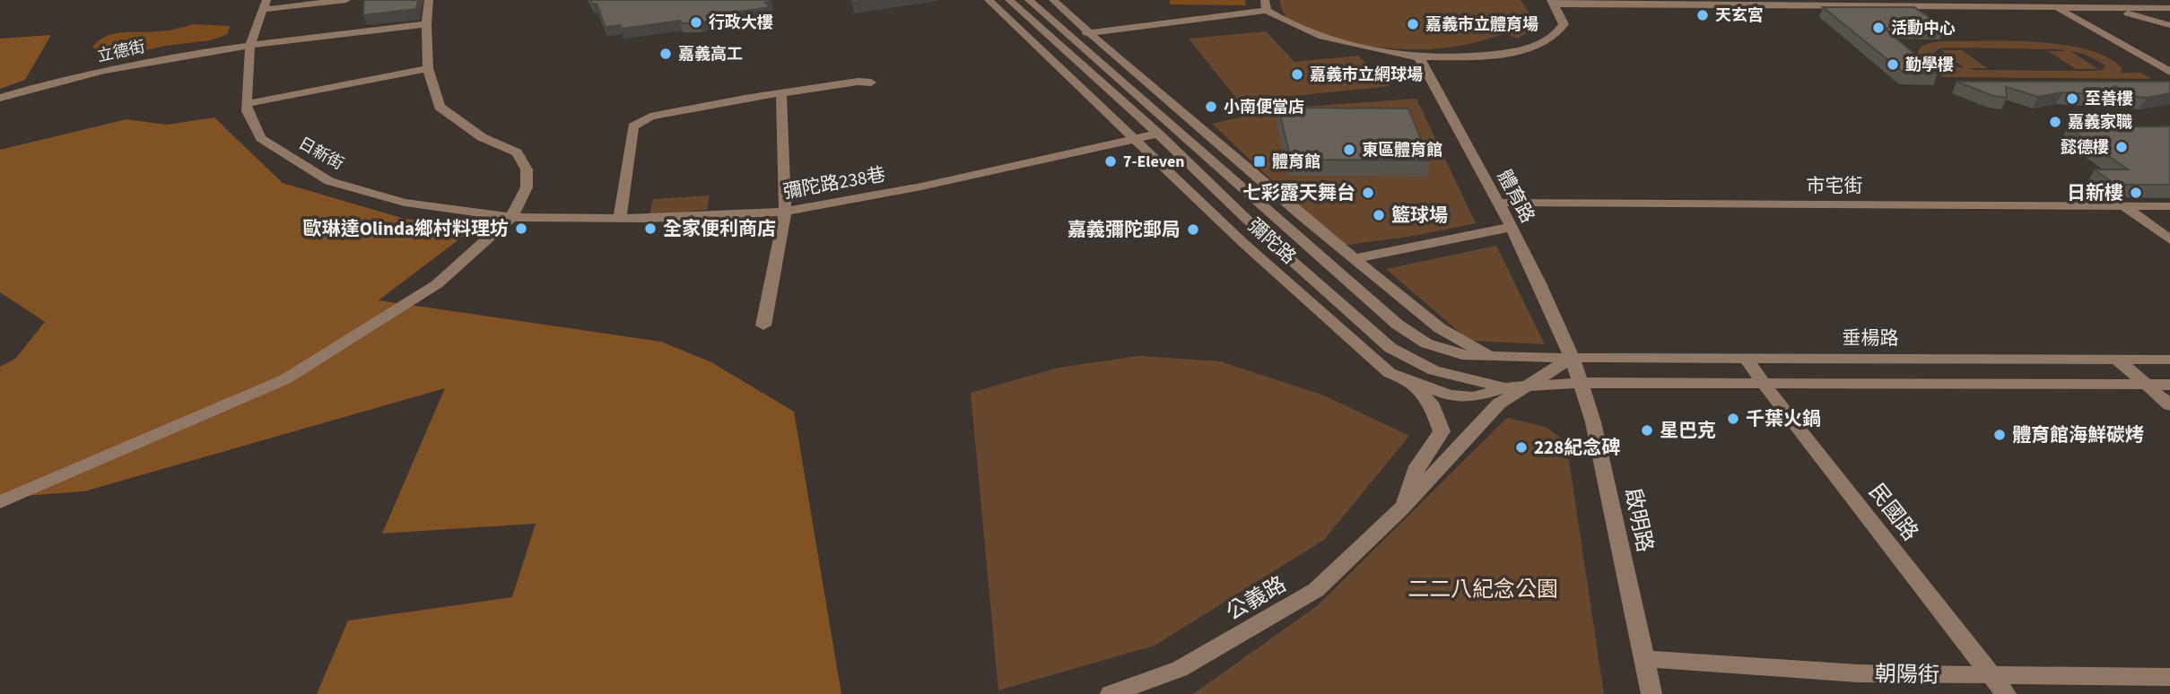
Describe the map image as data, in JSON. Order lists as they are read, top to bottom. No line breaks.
{"streets":{"street":["立德街","日新街","彌陀路238巷","市宅街","體育路","彌陀路","垂楊路","民國路","啟明路","公義路","朝陽街"]},"crossings":[["立德街","日新街"],["日新街","彌陀路238巷"],["彌陀路238巷","彌陀路"],["市宅街","體育路"],["體育路","彌陀路"],["體育路","垂楊路"],["體育路","啟明路"],["體育路","公義路"],["彌陀路","垂楊路"],["彌陀路","啟明路"],["彌陀路","公義路"],["垂楊路","民國路"],["垂楊路","啟明路"],["垂楊路","公義路"],["民國路","朝陽街"],["啟明路","公義路"],["啟明路","朝陽街"]],"parks":["二二八紀念公園"],"places":{"other":["天玄宮","行政大樓","嘉義市立體育場","活動中心","嘉義高工","勤學樓","嘉義市立網球場","至善樓","小南便當店","嘉義家職","懿德樓","東區體育館","7-Eleven","七彩露天舞台","日新樓","籃球場","歐琳達Olinda鄉村料理坊","全家便利商店","嘉義彌陀郵局","千葉火鍋","星巴克","體育館海鮮碳烤","228紀念碑"],"transit":["體育館"]}}
